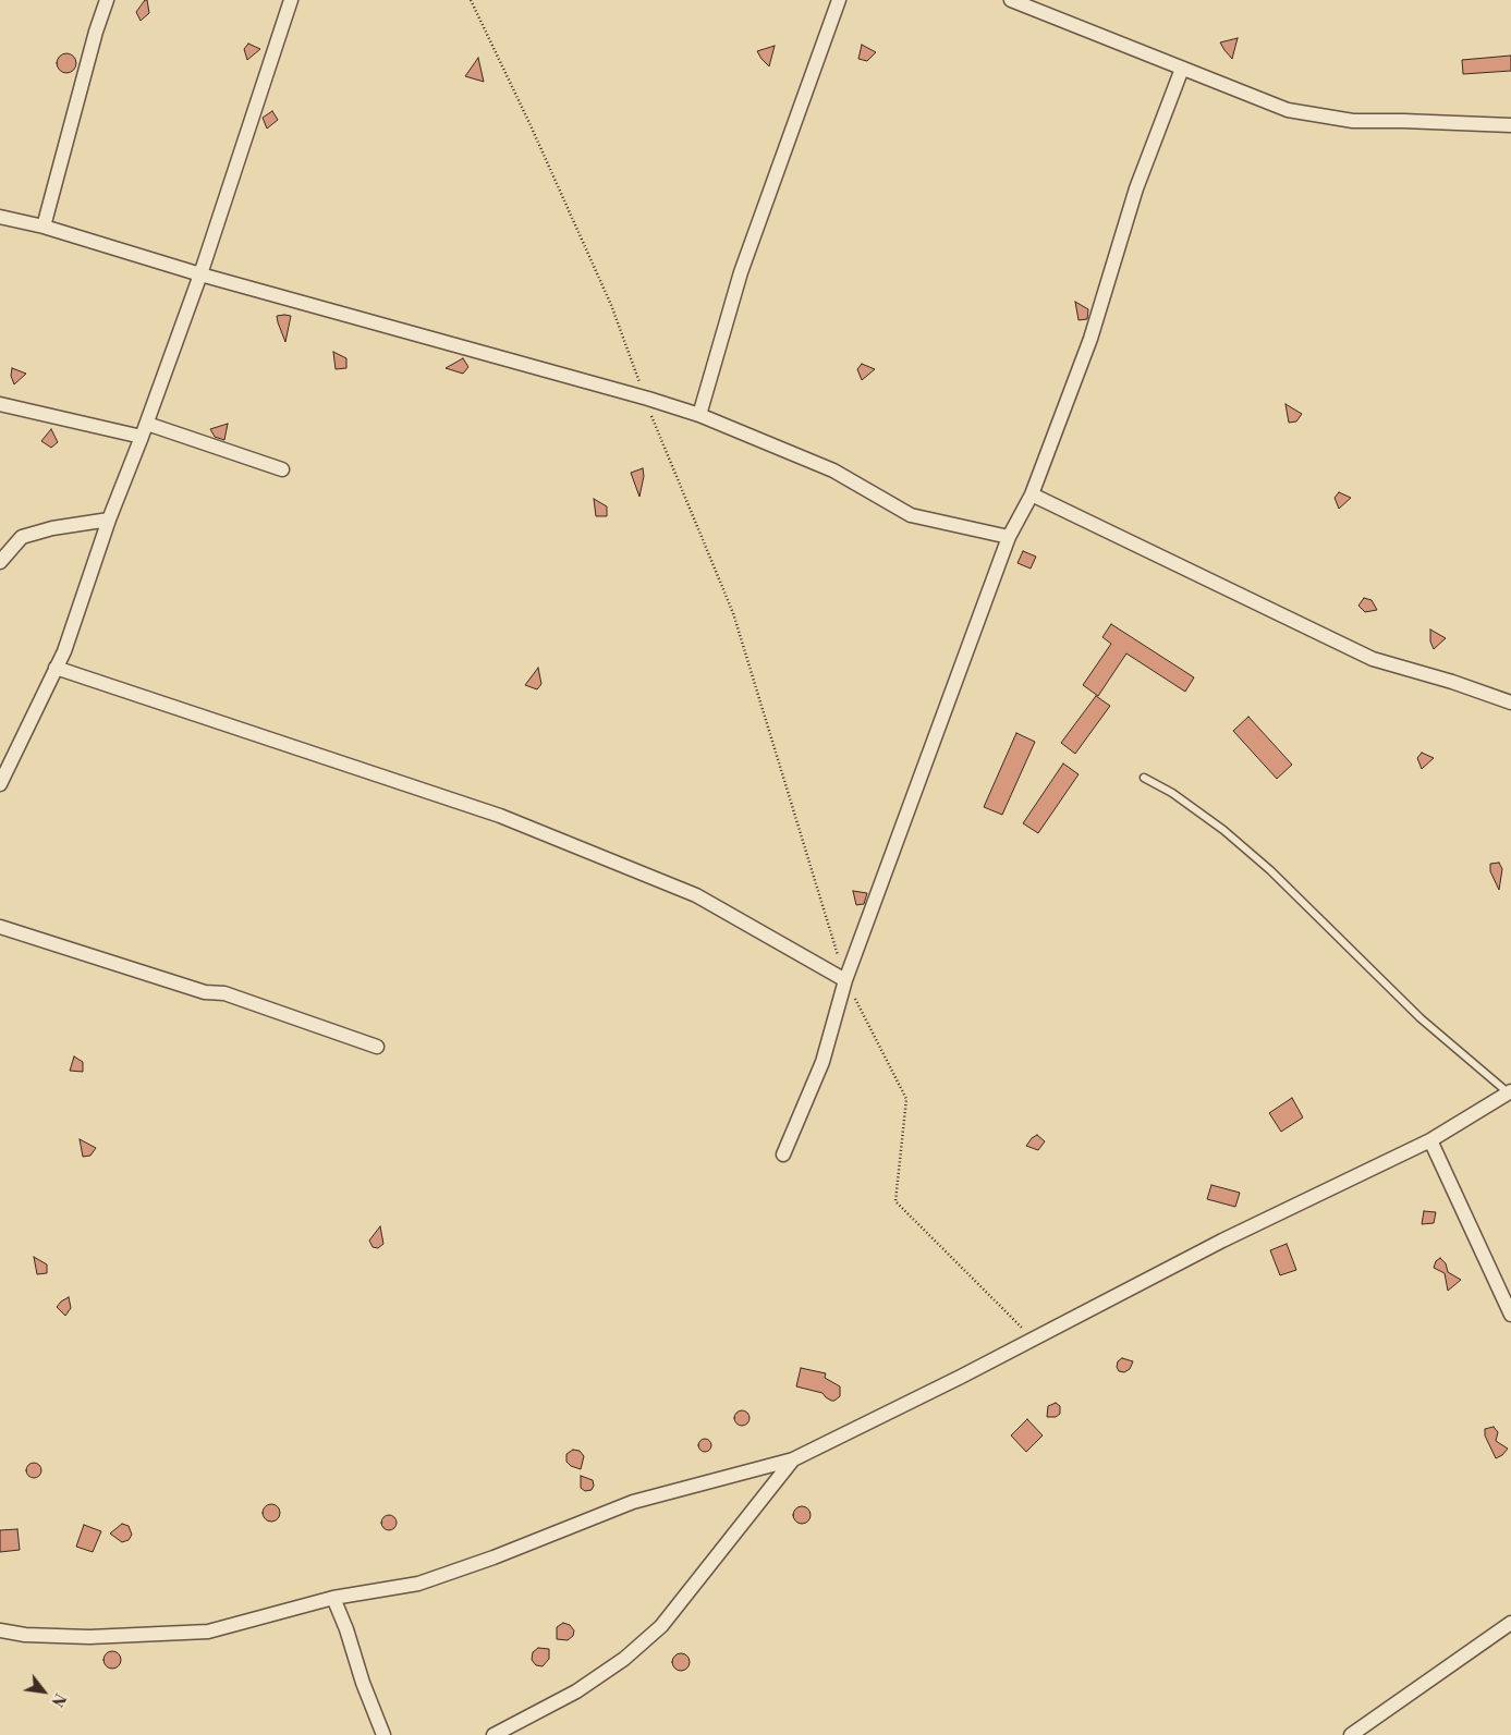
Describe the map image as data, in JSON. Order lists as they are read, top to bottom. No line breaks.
{"north":"bottom right"}
